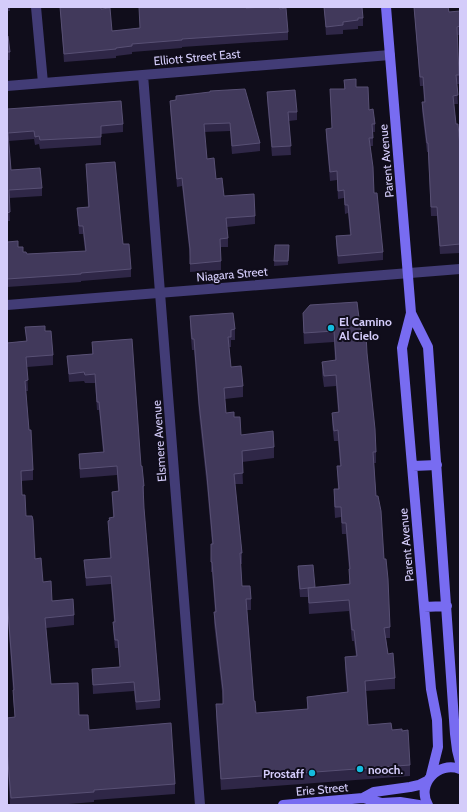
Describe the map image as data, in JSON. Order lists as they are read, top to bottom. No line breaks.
{"streets":{"street":["Elliott Street East","Parent Avenue","Niagara Street","Elsmere Avenue","Erie Street"]},"crossings":[["Elliott Street East","Parent Avenue"],["Elliott Street East","Elsmere Avenue"],["Parent Avenue","Niagara Street"],["Parent Avenue","Erie Street"],["Niagara Street","Elsmere Avenue"]],"places":["El Camino Al Cielo","nooch.","Prostaff"]}
